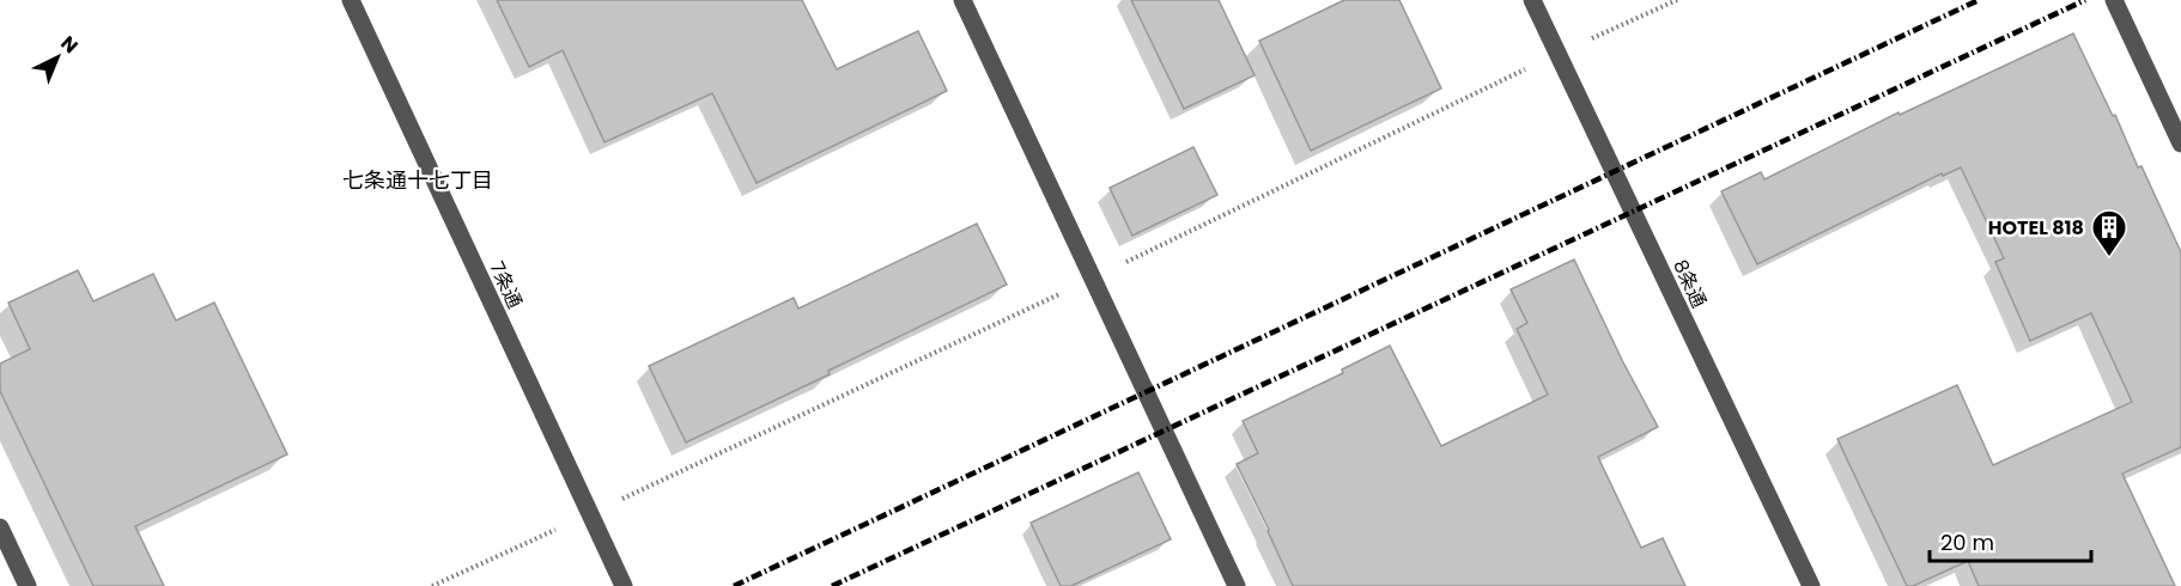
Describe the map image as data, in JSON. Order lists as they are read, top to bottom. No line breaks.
{"streets":{"street":["8条通","7条通"]},"districts":["七条通十七丁目"],"places":{"building":["HOTEL 818"]},"scale_bar":"20 m","north":"top right"}
